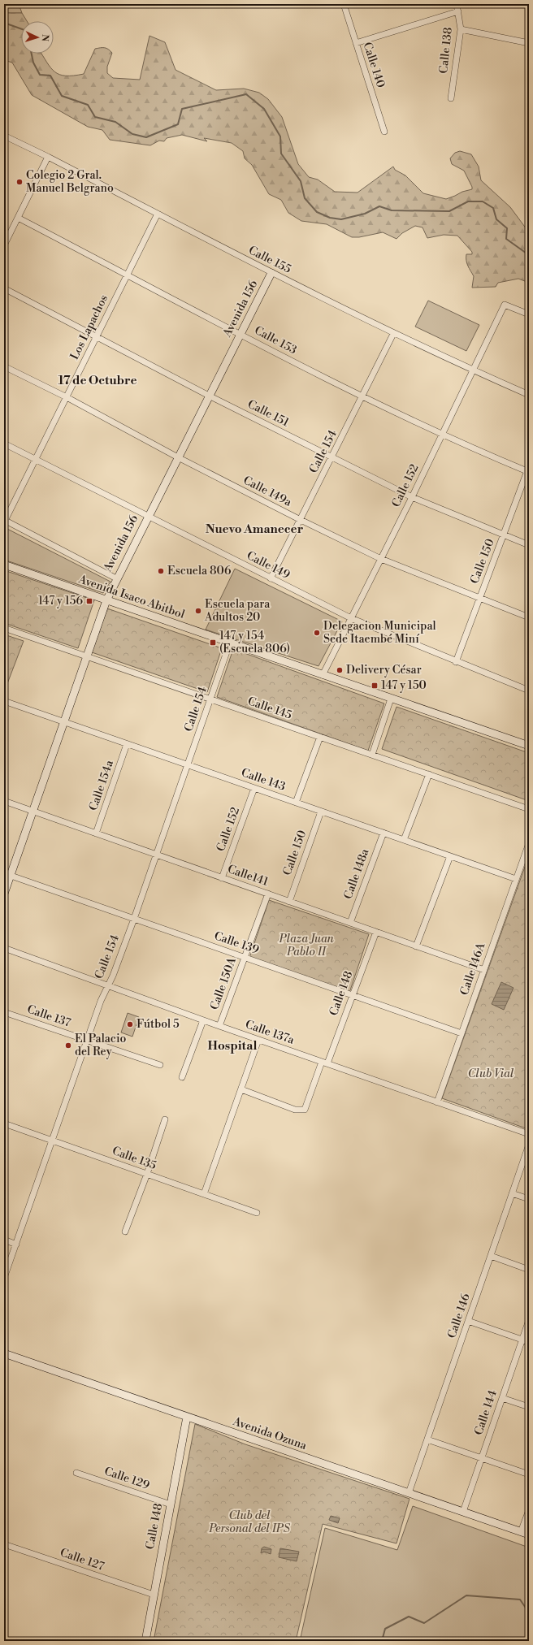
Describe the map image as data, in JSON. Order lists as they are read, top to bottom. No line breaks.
{"streets":{"main road":["Avenida 156","Avenida Isaco Abitbol","Calle 148","Avenida Ozuna"],"street":["Calle 138","Calle 140","Calle 155","Los Lapachos","Calle 153","Calle 151","Calle 154","Calle 152","Calle 149a","Calle 150","Calle 149","Calle 145","Calle 143","Calle 154a","Calle 148a","Calle141","Calle 139","Calle 146A","Calle 150A","Calle 137","Calle 137a","Calle 135","Calle 146","Calle 144","Calle 129","Calle 127"]},"crossings":[["Calle 155","Avenida 156"],["Calle 155","Los Lapachos"],["Calle 155","Calle 154"],["Calle 155","Calle 152"],["Avenida 156","Calle 153"],["Avenida 156","Calle 151"],["Avenida 156","Calle 149a"],["Avenida 156","Calle 149"],["Avenida 156","Avenida Isaco Abitbol"],["Avenida 156","Calle 145"],["Avenida 156","Calle 143"],["Avenida 156","Calle141"],["Avenida 156","Calle 139"],["Los Lapachos","Calle 153"],["Los Lapachos","Calle 151"],["Los Lapachos","Calle 149a"],["Los Lapachos","Calle 149"],["Calle 153","Calle 154"],["Calle 153","Calle 152"],["Calle 153","Calle 150"],["Calle 151","Calle 154"],["Calle 151","Calle 152"],["Calle 151","Calle 150"],["Calle 154","Calle 149a"],["Calle 154","Calle 149"],["Calle 154","Avenida Isaco Abitbol"],["Calle 154","Calle 145"],["Calle 154","Calle 143"],["Calle 154","Calle141"],["Calle 154","Calle 139"],["Calle 154","Calle 137"],["Calle 154","Calle 137a"],["Calle 154","Calle 135"],["Calle 152","Calle 149a"],["Calle 152","Calle 149"],["Calle 152","Avenida Isaco Abitbol"],["Calle 152","Calle 143"],["Calle 152","Calle141"],["Calle 149a","Calle 150"],["Calle 150","Calle 149"],["Calle 150","Calle 143"],["Calle 150","Calle141"],["Calle 143","Calle 154a"],["Calle 143","Calle 148a"],["Calle 143","Calle 146A"],["Calle 154a","Calle141"],["Calle 148a","Calle141"],["Calle141","Calle 146A"],["Calle141","Calle 150A"],["Calle141","Calle 148"],["Calle 139","Calle 146A"],["Calle 139","Calle 150A"],["Calle 139","Calle 148"],["Calle 146A","Calle 137a"],["Calle 150A","Calle 137a"],["Calle 148","Calle 137a"],["Calle 148","Avenida Ozuna"],["Calle 148","Calle 129"],["Calle 148","Calle 127"],["Calle 146","Avenida Ozuna"],["Calle 144","Avenida Ozuna"]],"districts":["17 de Octubre","Nuevo Amanecer","Hospital"],"parks":["Plaza Juan Pablo II","Club Vial","Club del Personal del IPS"],"places":{"other":["Colegio 2 Gral. Manuel Belgrano","Escuela 806","Escuela para Adultos 20","Delegacion Municipal Sede Itaembé Miní","Delivery César","Fútbol 5","El Palacio del Rey"],"transit":["147 y 156","147 y 154 (Escuela 806)","147 y 150"]},"north":"right"}
